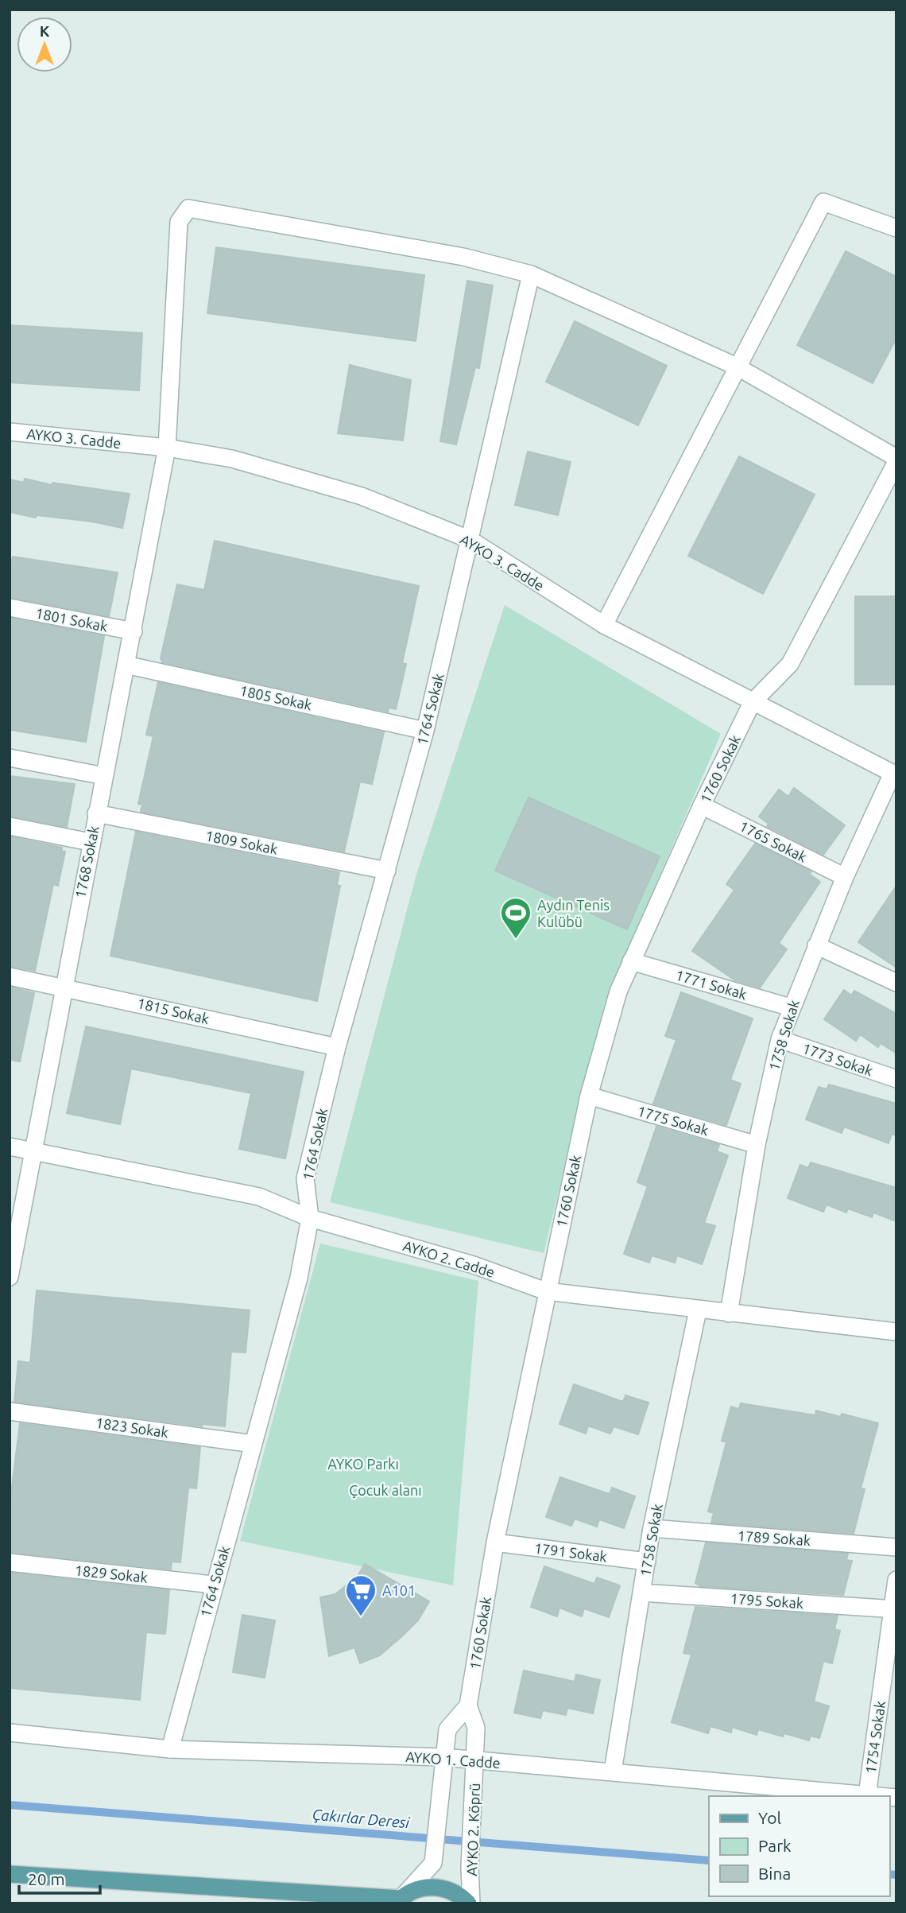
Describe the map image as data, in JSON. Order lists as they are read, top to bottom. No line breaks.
{"streets":{"street":["AYKO 3. Cadde","1801 Sokak","1805 Sokak","1764 Sokak","1760 Sokak","1765 Sokak","1809 Sokak","1768 Sokak","1771 Sokak","1815 Sokak","1758 Sokak","1773 Sokak","1775 Sokak","AYKO 2. Cadde","1823 Sokak","1789 Sokak","1791 Sokak","1829 Sokak","1795 Sokak","1754 Sokak","AYKO 1. Cadde","AYKO 2. Köprü"]},"crossings":[["AYKO 3. Cadde","1764 Sokak"],["AYKO 3. Cadde","1760 Sokak"],["AYKO 3. Cadde","1768 Sokak"],["AYKO 3. Cadde","1758 Sokak"],["1801 Sokak","1768 Sokak"],["1805 Sokak","1764 Sokak"],["1805 Sokak","1768 Sokak"],["1764 Sokak","1809 Sokak"],["1764 Sokak","1768 Sokak"],["1764 Sokak","1815 Sokak"],["1764 Sokak","AYKO 2. Cadde"],["1764 Sokak","1823 Sokak"],["1764 Sokak","1829 Sokak"],["1764 Sokak","AYKO 1. Cadde"],["1760 Sokak","1765 Sokak"],["1760 Sokak","1771 Sokak"],["1760 Sokak","1775 Sokak"],["1760 Sokak","AYKO 2. Cadde"],["1760 Sokak","1791 Sokak"],["1760 Sokak","AYKO 2. Köprü"],["1765 Sokak","1758 Sokak"],["1809 Sokak","1768 Sokak"],["1768 Sokak","1815 Sokak"],["1768 Sokak","AYKO 2. Cadde"],["1771 Sokak","1758 Sokak"],["1758 Sokak","1773 Sokak"],["1758 Sokak","1775 Sokak"],["1758 Sokak","AYKO 2. Cadde"],["1758 Sokak","1789 Sokak"],["1758 Sokak","1791 Sokak"],["1758 Sokak","1795 Sokak"],["1758 Sokak","AYKO 1. Cadde"],["1795 Sokak","1754 Sokak"],["1754 Sokak","AYKO 1. Cadde"],["AYKO 1. Cadde","AYKO 2. Köprü"]],"water":["Çakırlar Deresi"],"parks":["AYKO Parkı","Çocuk alanı"],"places":{"sports":["Aydın Tenis Kulübü"],"supermarket":["A101"]},"legend":["Yol","Park","Bina"],"scale_bar":"20 m","north":"top"}
